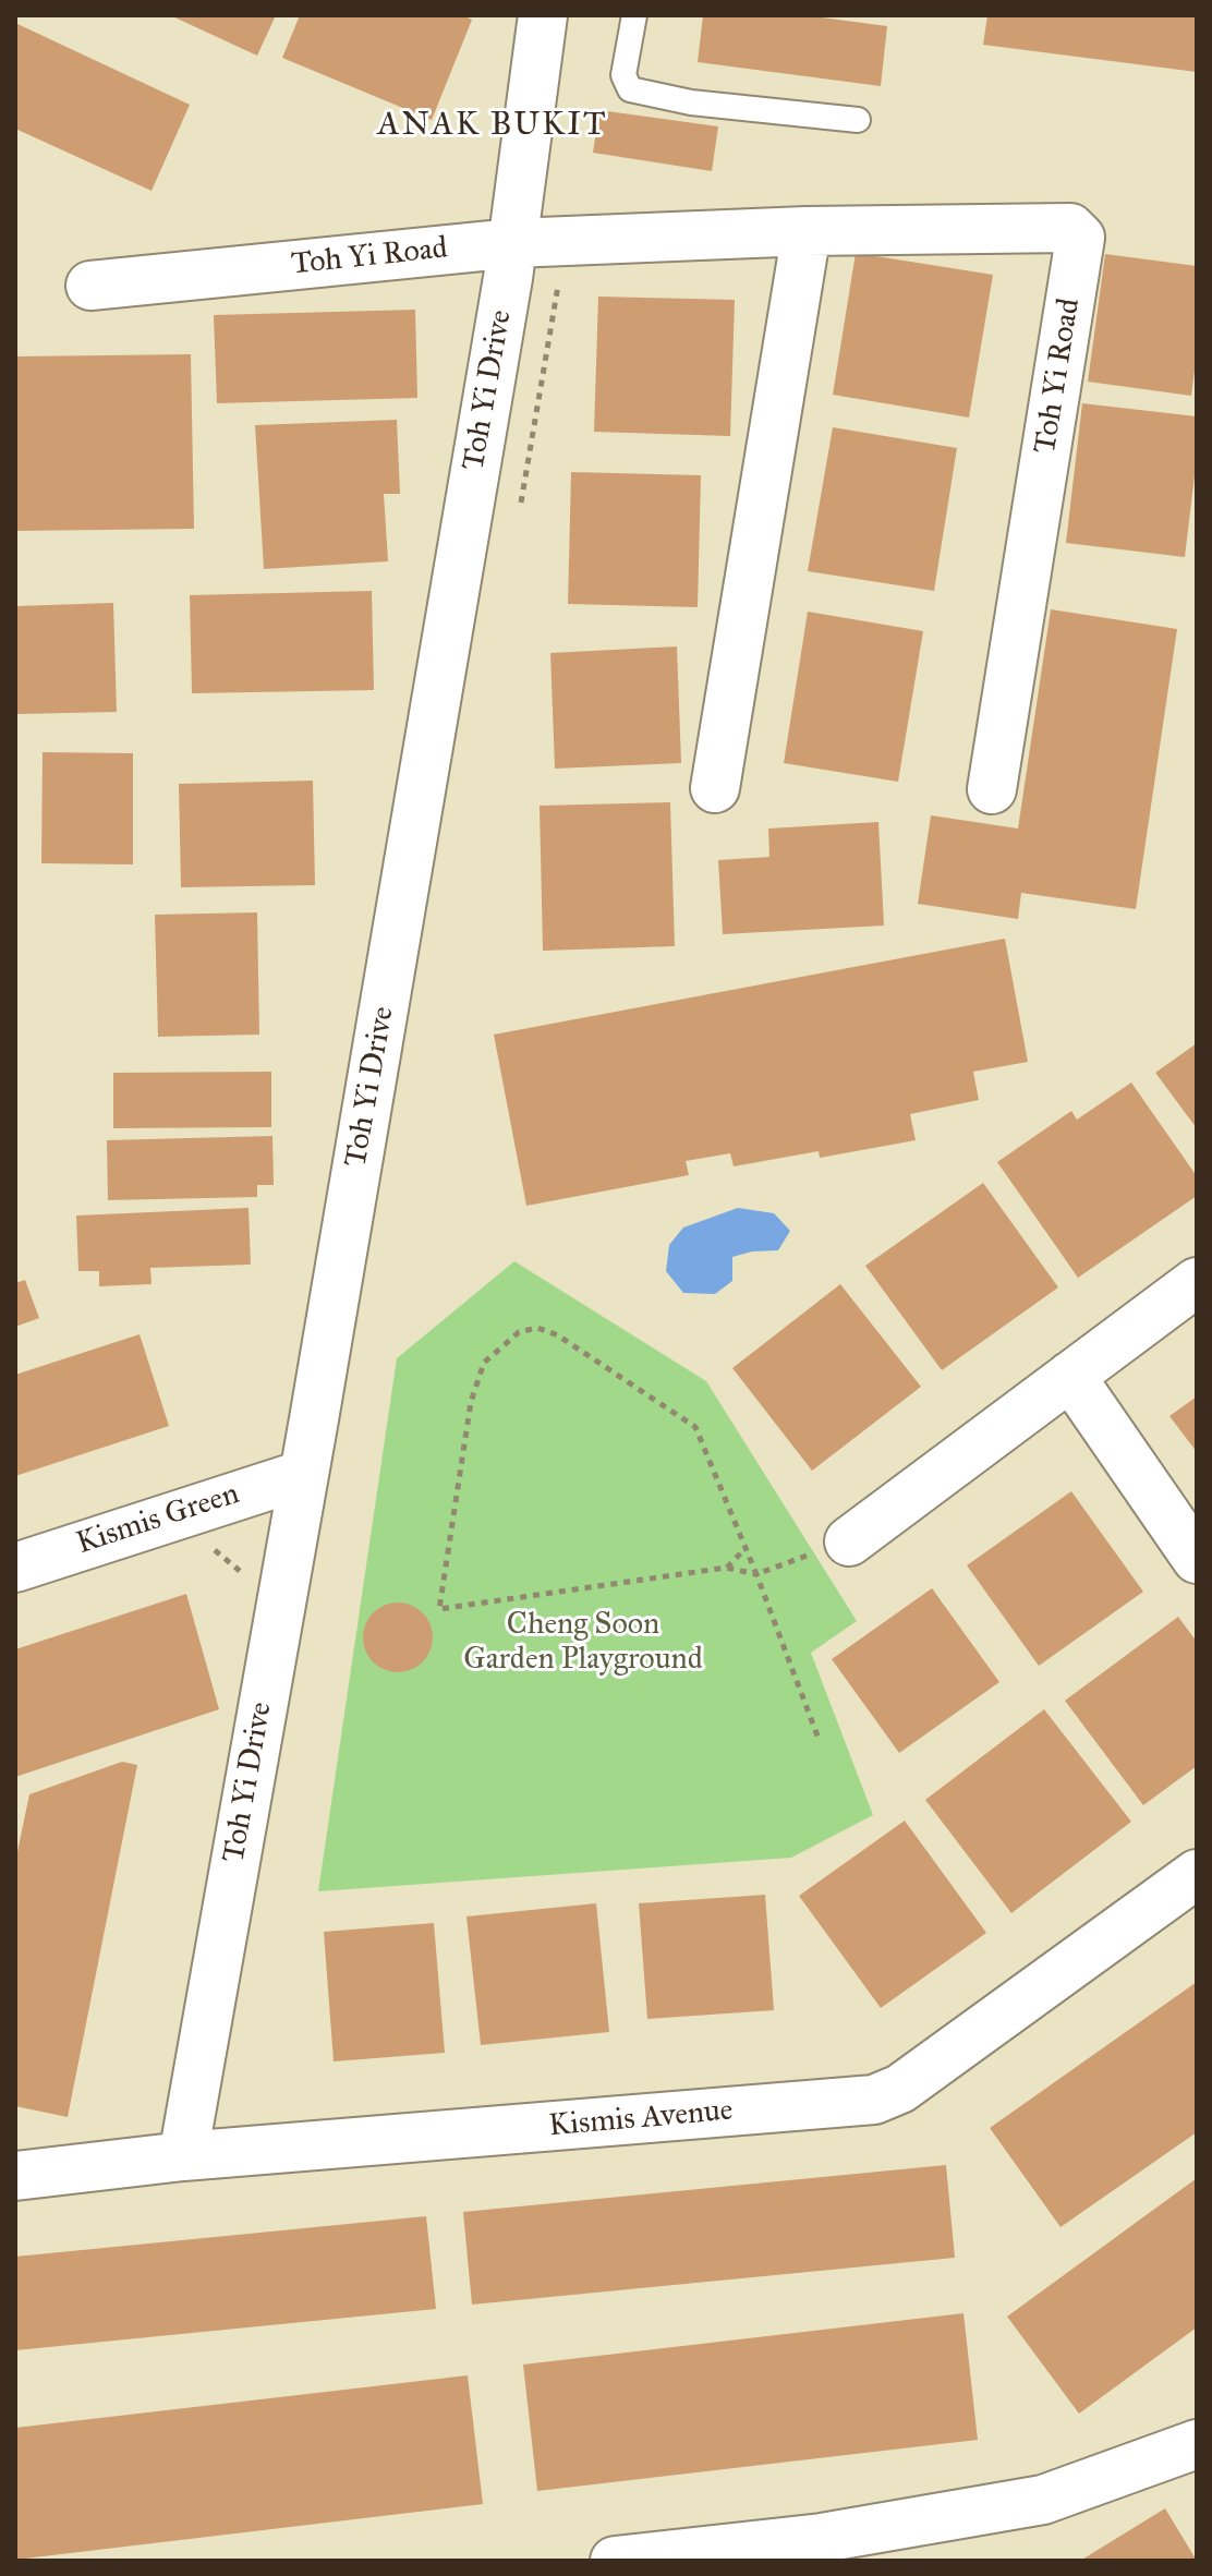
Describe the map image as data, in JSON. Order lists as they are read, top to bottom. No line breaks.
{"streets":{"street":["Toh Yi Road","Toh Yi Drive","Kismis Green","Kismis Avenue"]},"crossings":[["Toh Yi Road","Toh Yi Drive"],["Toh Yi Drive","Kismis Green"],["Toh Yi Drive","Kismis Avenue"]],"districts":["ANAK BUKIT"],"parks":["Cheng Soon Garden Playground"]}
